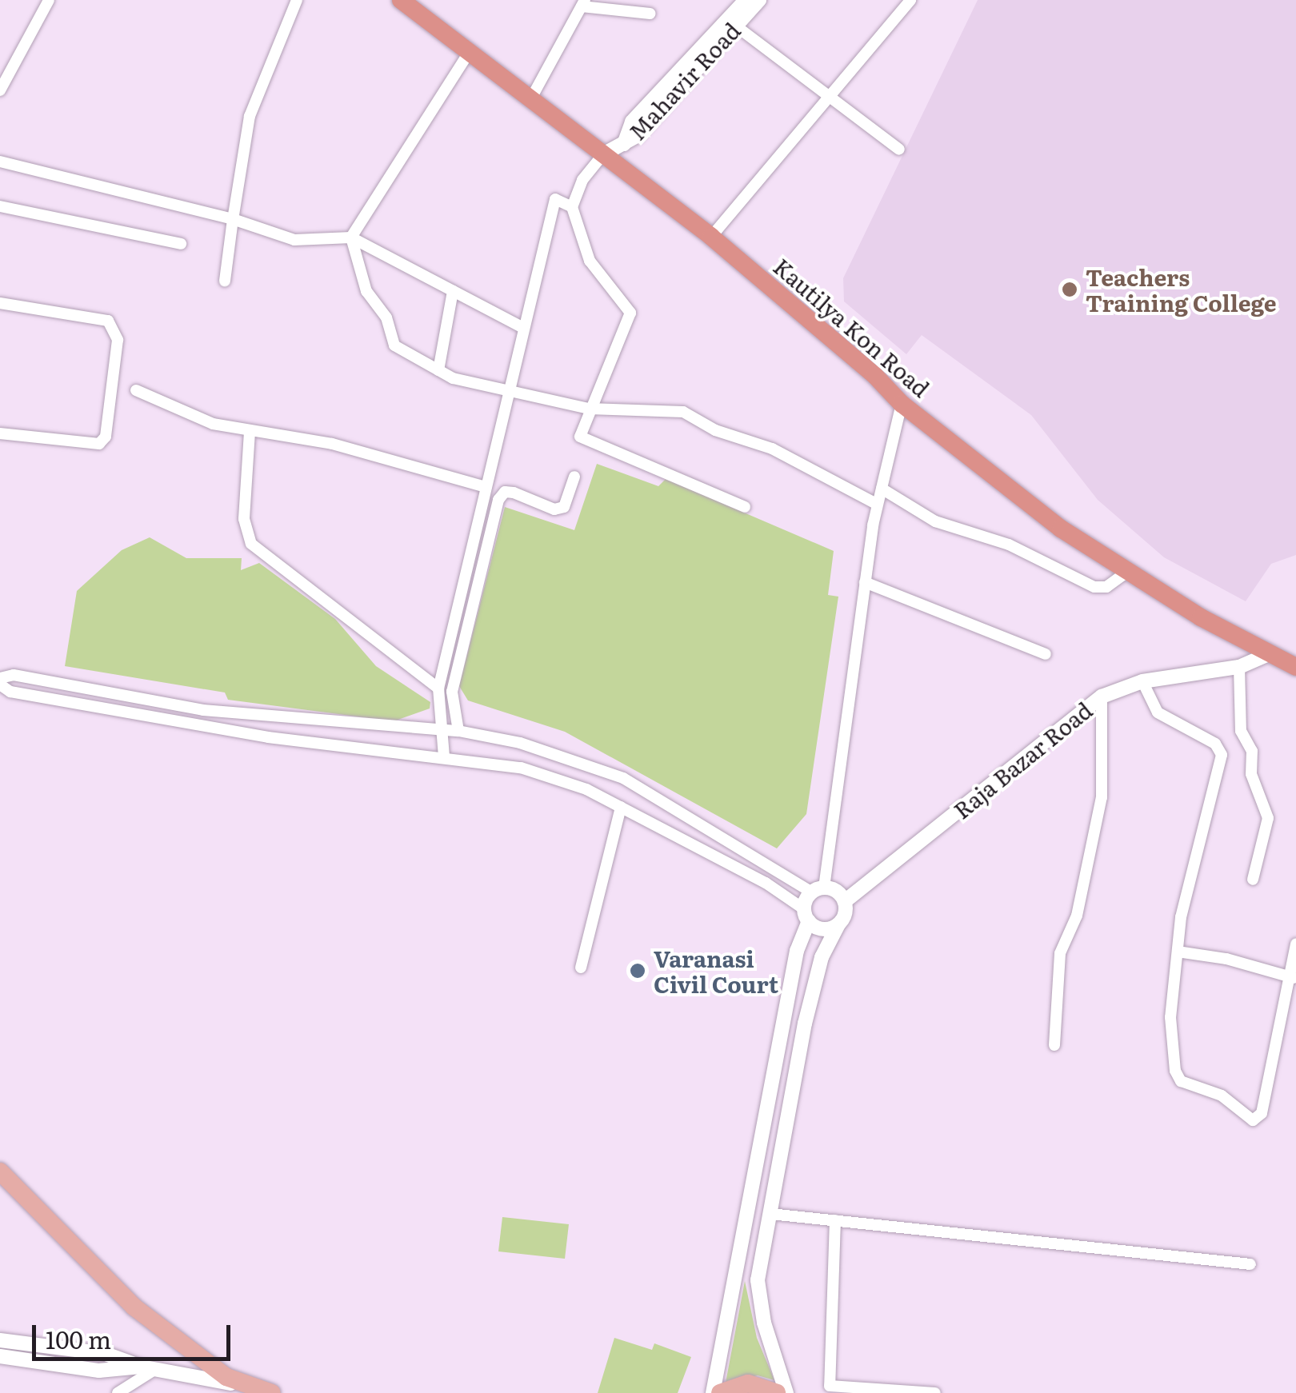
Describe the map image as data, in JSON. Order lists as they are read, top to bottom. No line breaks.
{"streets":{"highway":["Kautilya Kon Road"],"street":["Mahavir Road","Raja Bazar Road"]},"crossings":[["Mahavir Road","Kautilya Kon Road"],["Kautilya Kon Road","Raja Bazar Road"]],"places":["Teachers Training College","Varanasi Civil Court"],"scale_bar":"100 m"}
